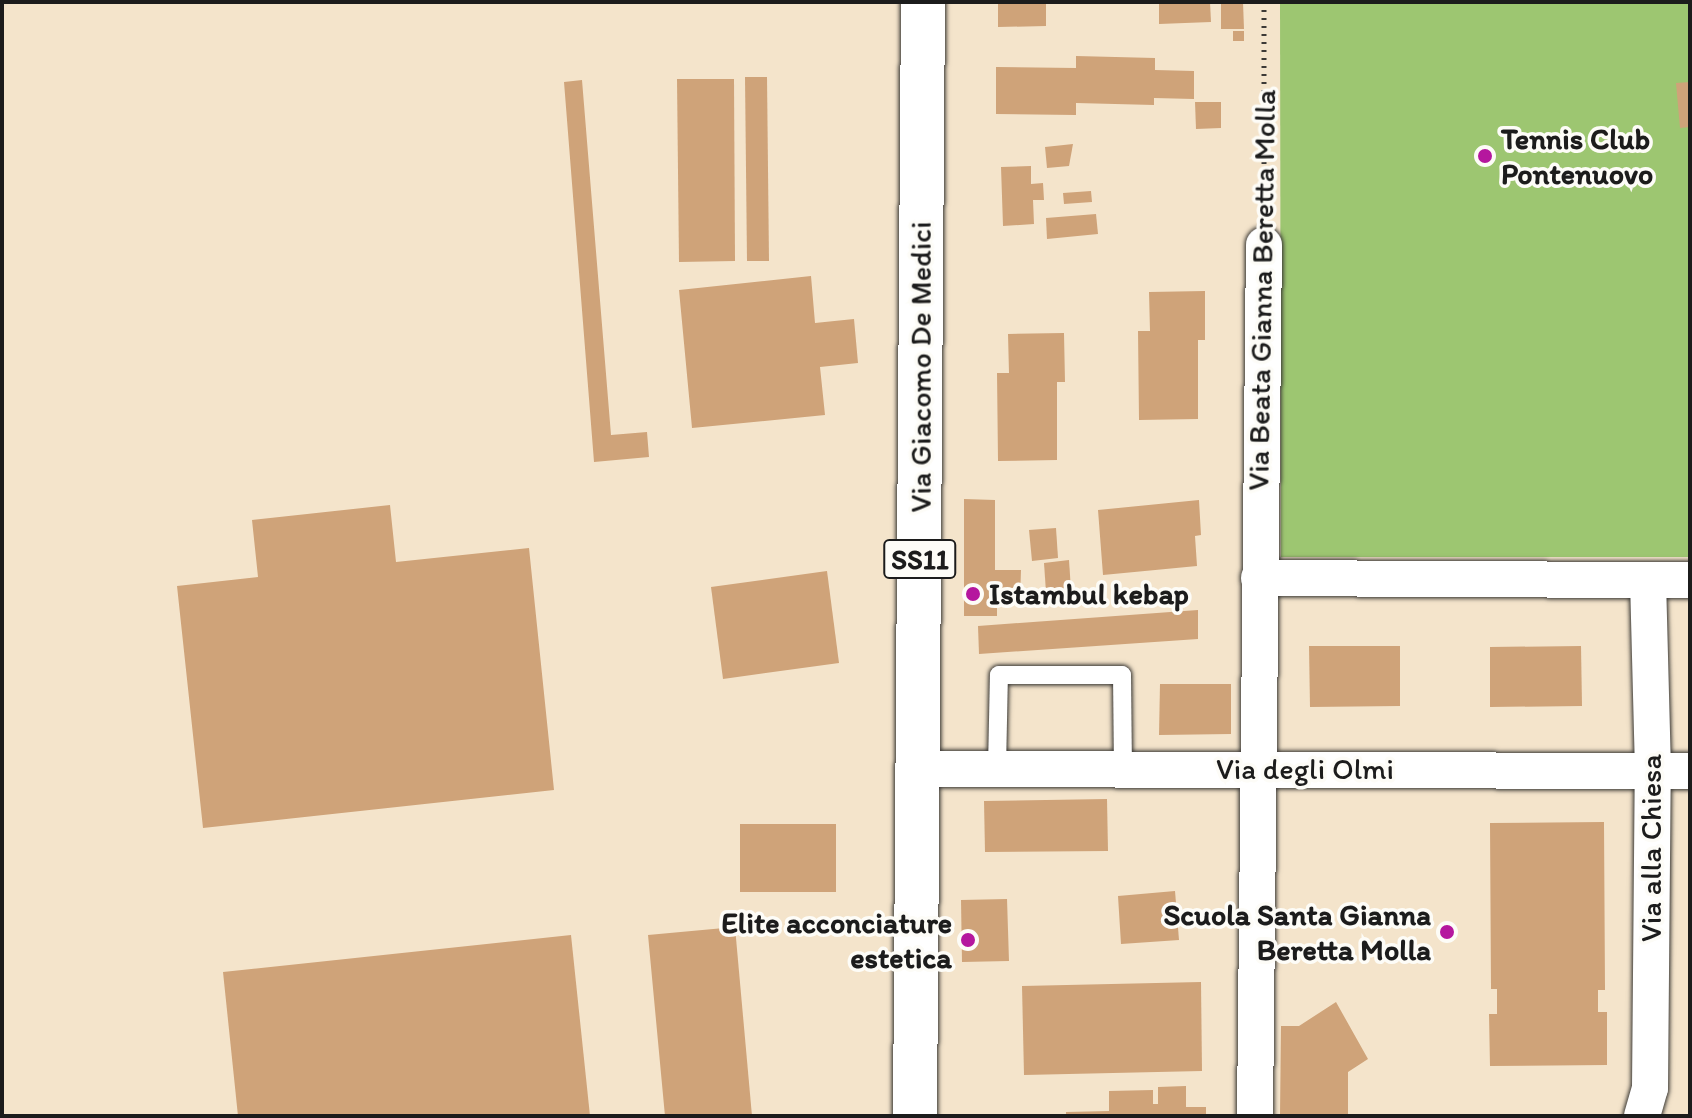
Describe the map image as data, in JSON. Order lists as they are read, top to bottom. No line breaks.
{"streets":{"main road":["Via Giacomo De Medici","SS11"],"street":["Via Beata Gianna Beretta Molla","Via degli Olmi","Via alla Chiesa"]},"crossings":[["Via Beata Gianna Beretta Molla","Via degli Olmi"],["Via Giacomo De Medici","Via degli Olmi"],["Via degli Olmi","Via alla Chiesa"]],"places":["Tennis Club Pontenuovo","Istambul kebap","Scuola Santa Gianna Beretta Molla","Elite acconciature estetica"]}
